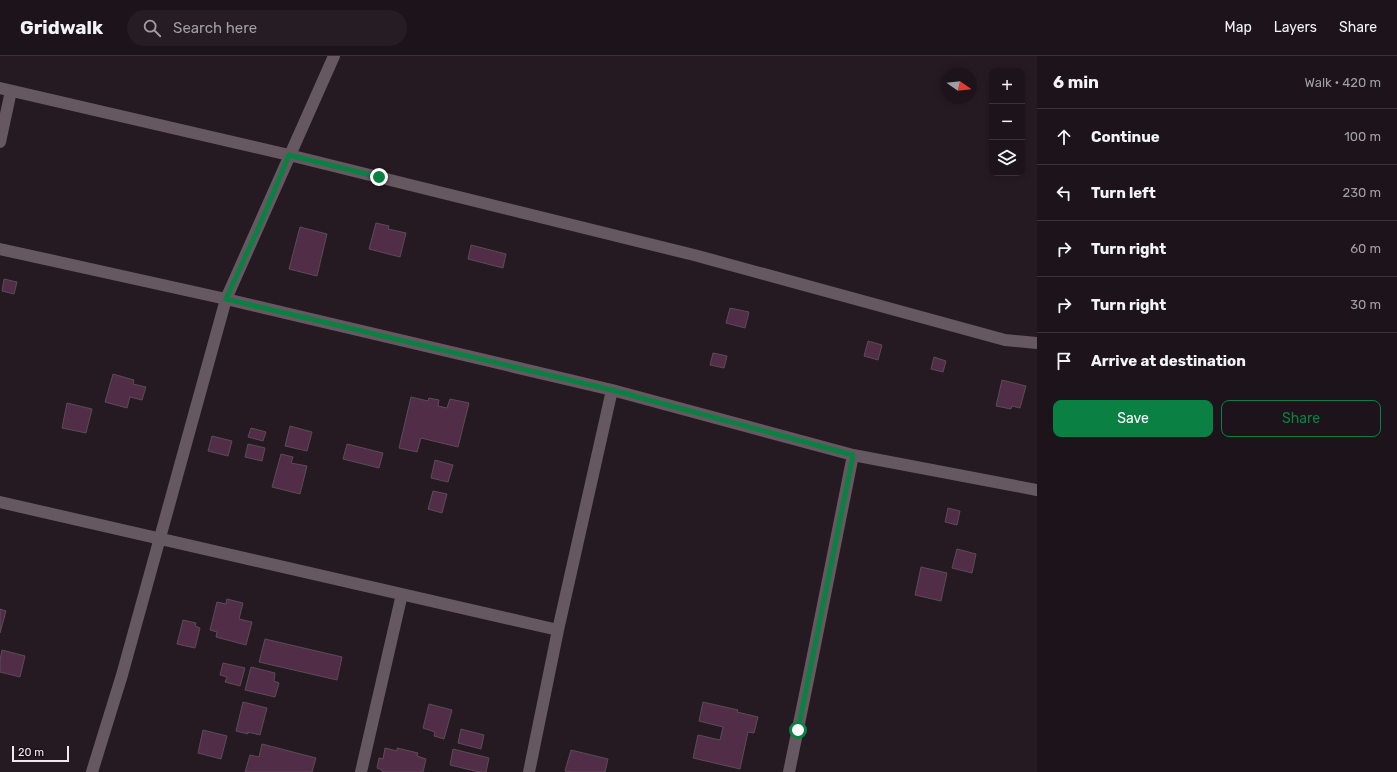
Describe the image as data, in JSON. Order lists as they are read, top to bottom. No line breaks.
{"scale_bar":"20 m","north":"right","page":{"header":"Gridwalk","search":"Search here","nav":["Map","Layers","Share"],"heading":["6 min","Walk · 420 m"],"map_buttons":["+","−"],"list":[["Continue","100 m"],["Turn left","230 m"],["Turn right","60 m"],["Turn right","30 m"],"Arrive at destination"],"buttons":["Save","Share"],"scale":"20 m"}}
